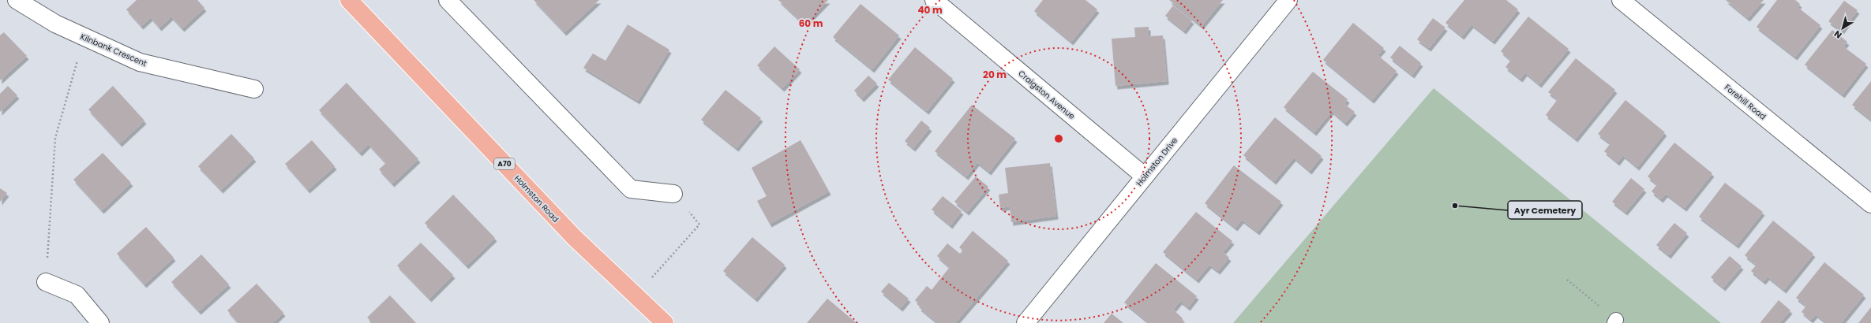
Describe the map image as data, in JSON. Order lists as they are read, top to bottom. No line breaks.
{"streets":{"main road":["A70","Holmston Road"],"street":["Kilnbank Crescent","Craigston Avenue","Forehill Road","Holmston Drive"]},"crossings":[["Craigston Avenue","Holmston Drive"]],"places":["Ayr Cemetery"],"north":"bottom left","rings":["40 m","60 m","20 m"]}
